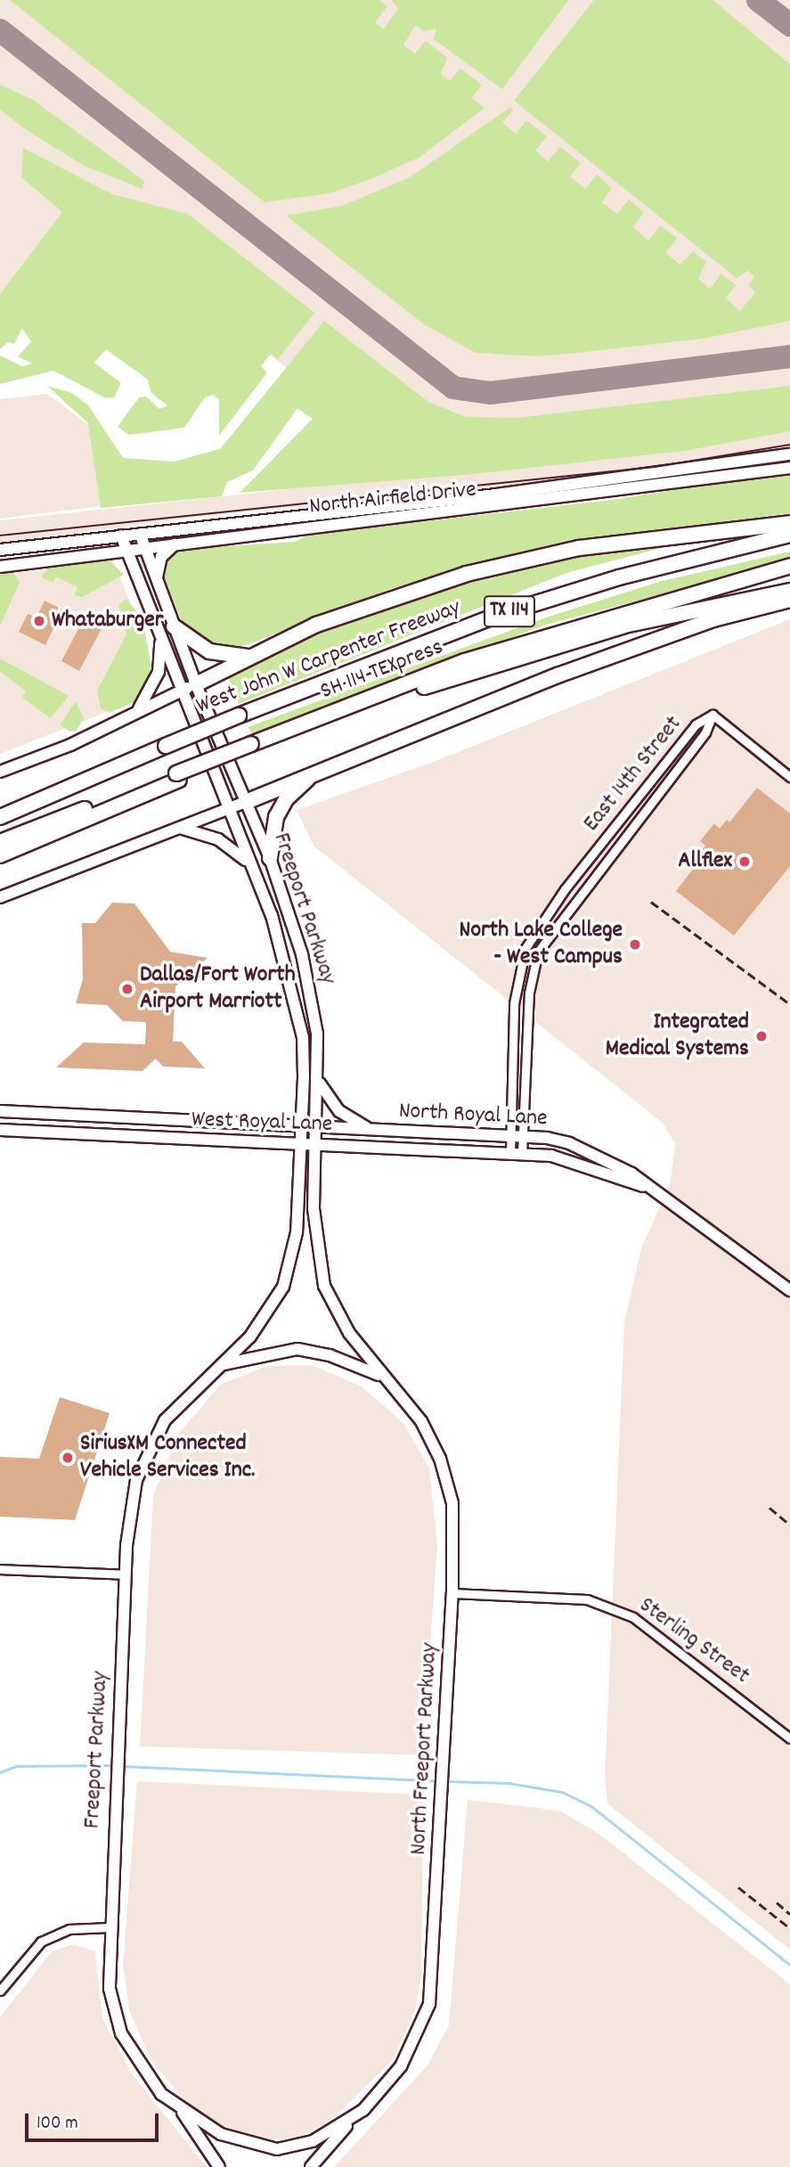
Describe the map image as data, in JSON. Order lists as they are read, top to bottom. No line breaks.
{"streets":{"highway":["TX 114","West John W Carpenter Freeway","SH 114 TEXpress"],"main road":["North Airfield Drive","Freeport Parkway","North Royal Lane","West Royal Lane","North Freeport Parkway"],"street":["East 14th Street","Sterling Street"]},"crossings":[["North Airfield Drive","Freeport Parkway"],["TX 114","SH 114 TEXpress"],["West John W Carpenter Freeway","Freeport Parkway"],["East 14th Street","North Royal Lane"],["East 14th Street","West Royal Lane"],["Freeport Parkway","North Royal Lane"],["Freeport Parkway","West Royal Lane"],["Freeport Parkway","North Freeport Parkway"],["North Royal Lane","West Royal Lane"],["Sterling Street","North Freeport Parkway"]],"places":["Whataburger","Allflex","North Lake College - West Campus","Dallas/Fort Worth Airport Marriott","Integrated Medical Systems","SiriusXM Connected Vehicle Services Inc."],"scale_bar":"100 m"}
